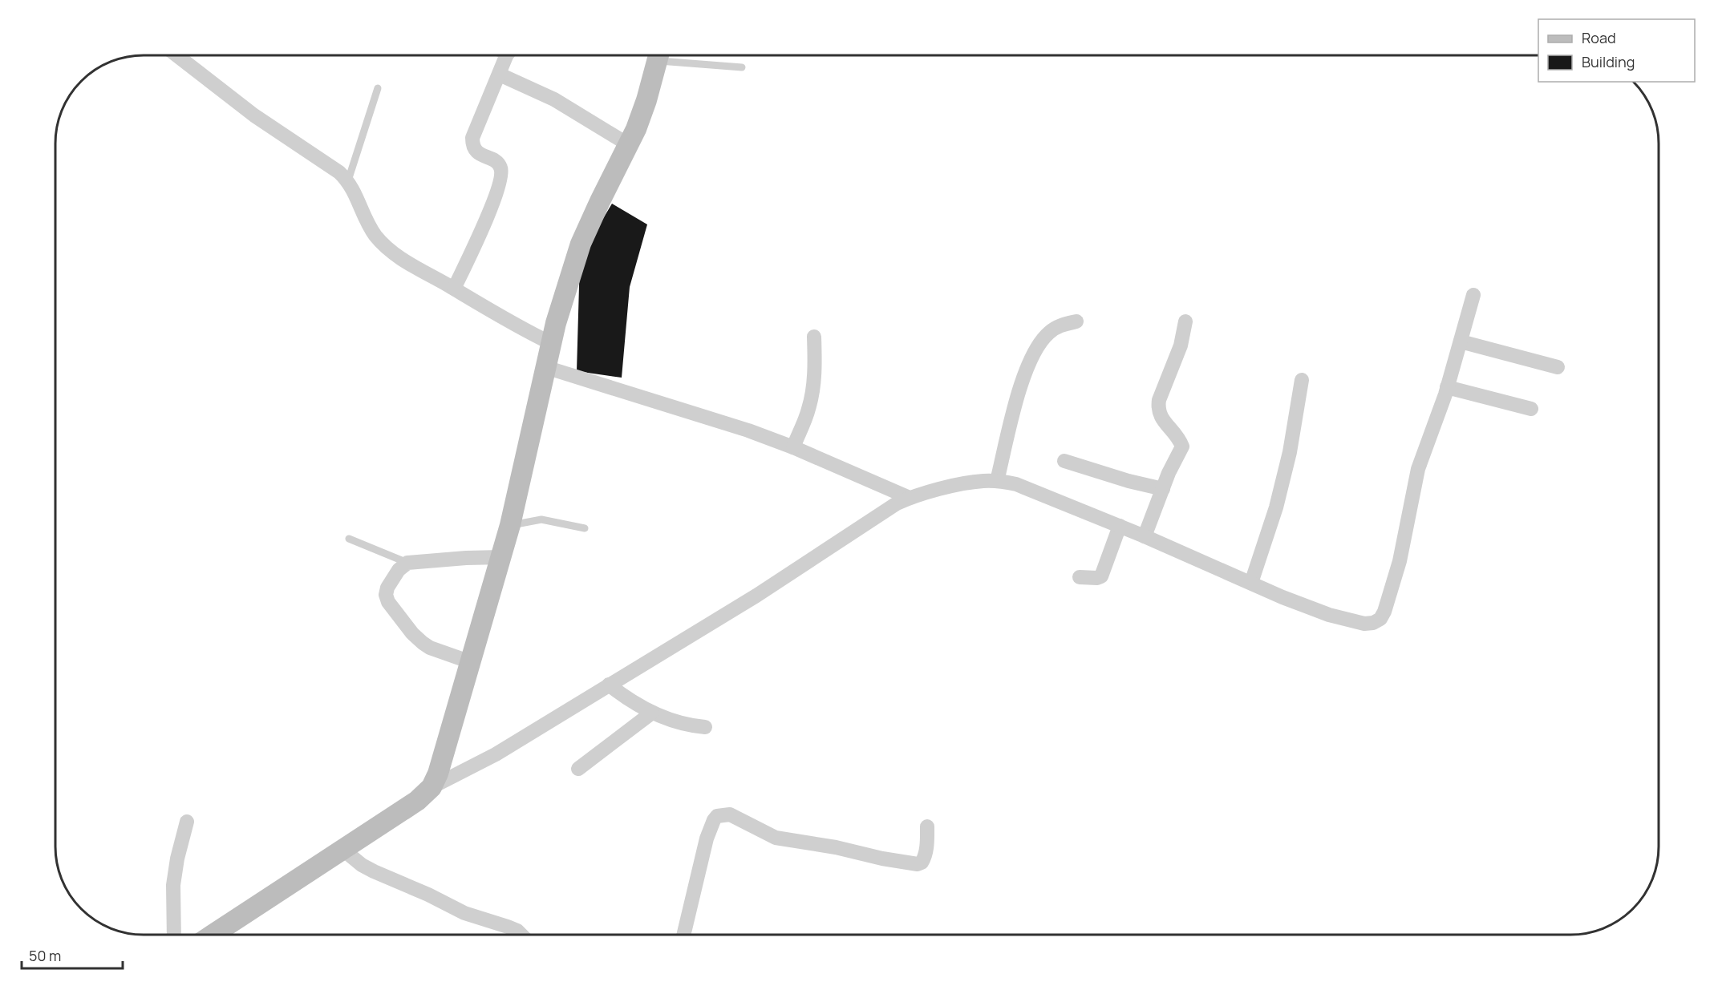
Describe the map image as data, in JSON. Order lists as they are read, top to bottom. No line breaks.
{"legend":["Road","Building"],"scale_bar":"50 m"}
